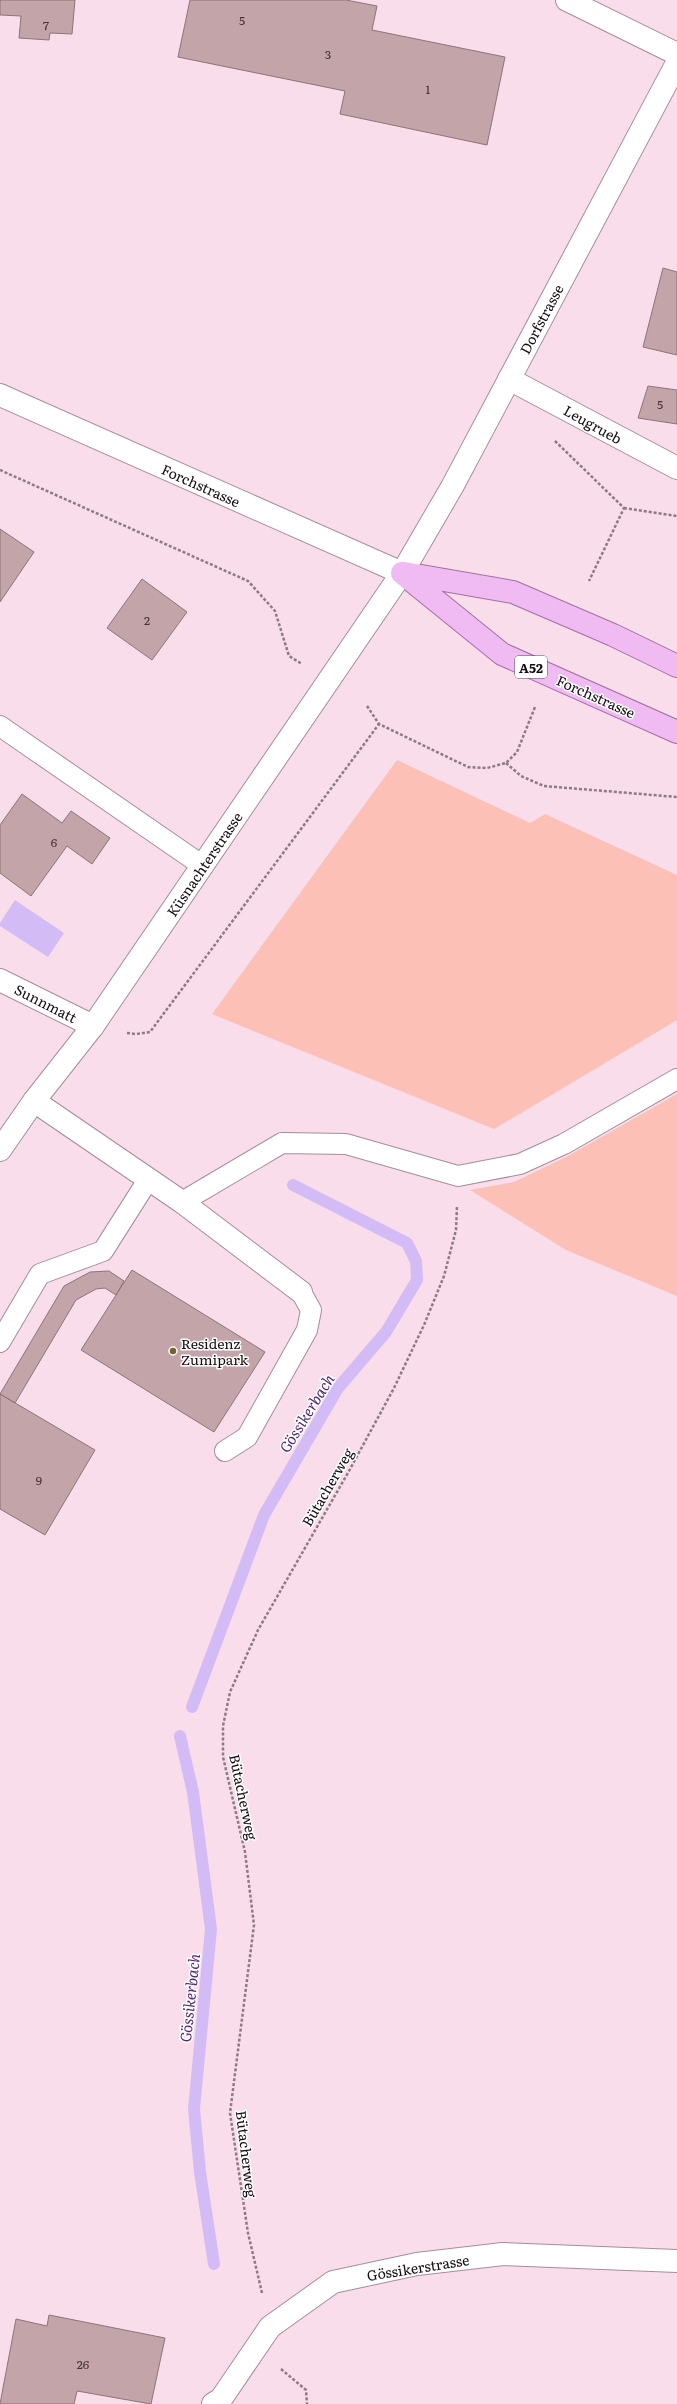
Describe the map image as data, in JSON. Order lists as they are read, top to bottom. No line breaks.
{"streets":{"highway":["Forchstrasse","A52"],"street":["Dorfstrasse","Leugrueb","Küsnachterstrasse","Sunnmatt","Gössikerstrasse"],"path":["Bütacherweg"]},"crossings":[["Dorfstrasse","Leugrueb"],["Dorfstrasse","Forchstrasse"],["Dorfstrasse","Küsnachterstrasse"],["Forchstrasse","Küsnachterstrasse"],["Küsnachterstrasse","Sunnmatt"],["Bütacherweg","Gössikerstrasse"]],"water":["Gössikerbach"],"places":["Residenz Zumipark"],"house_numbers":["5","7","3","1","5","2","6","9","26"]}
